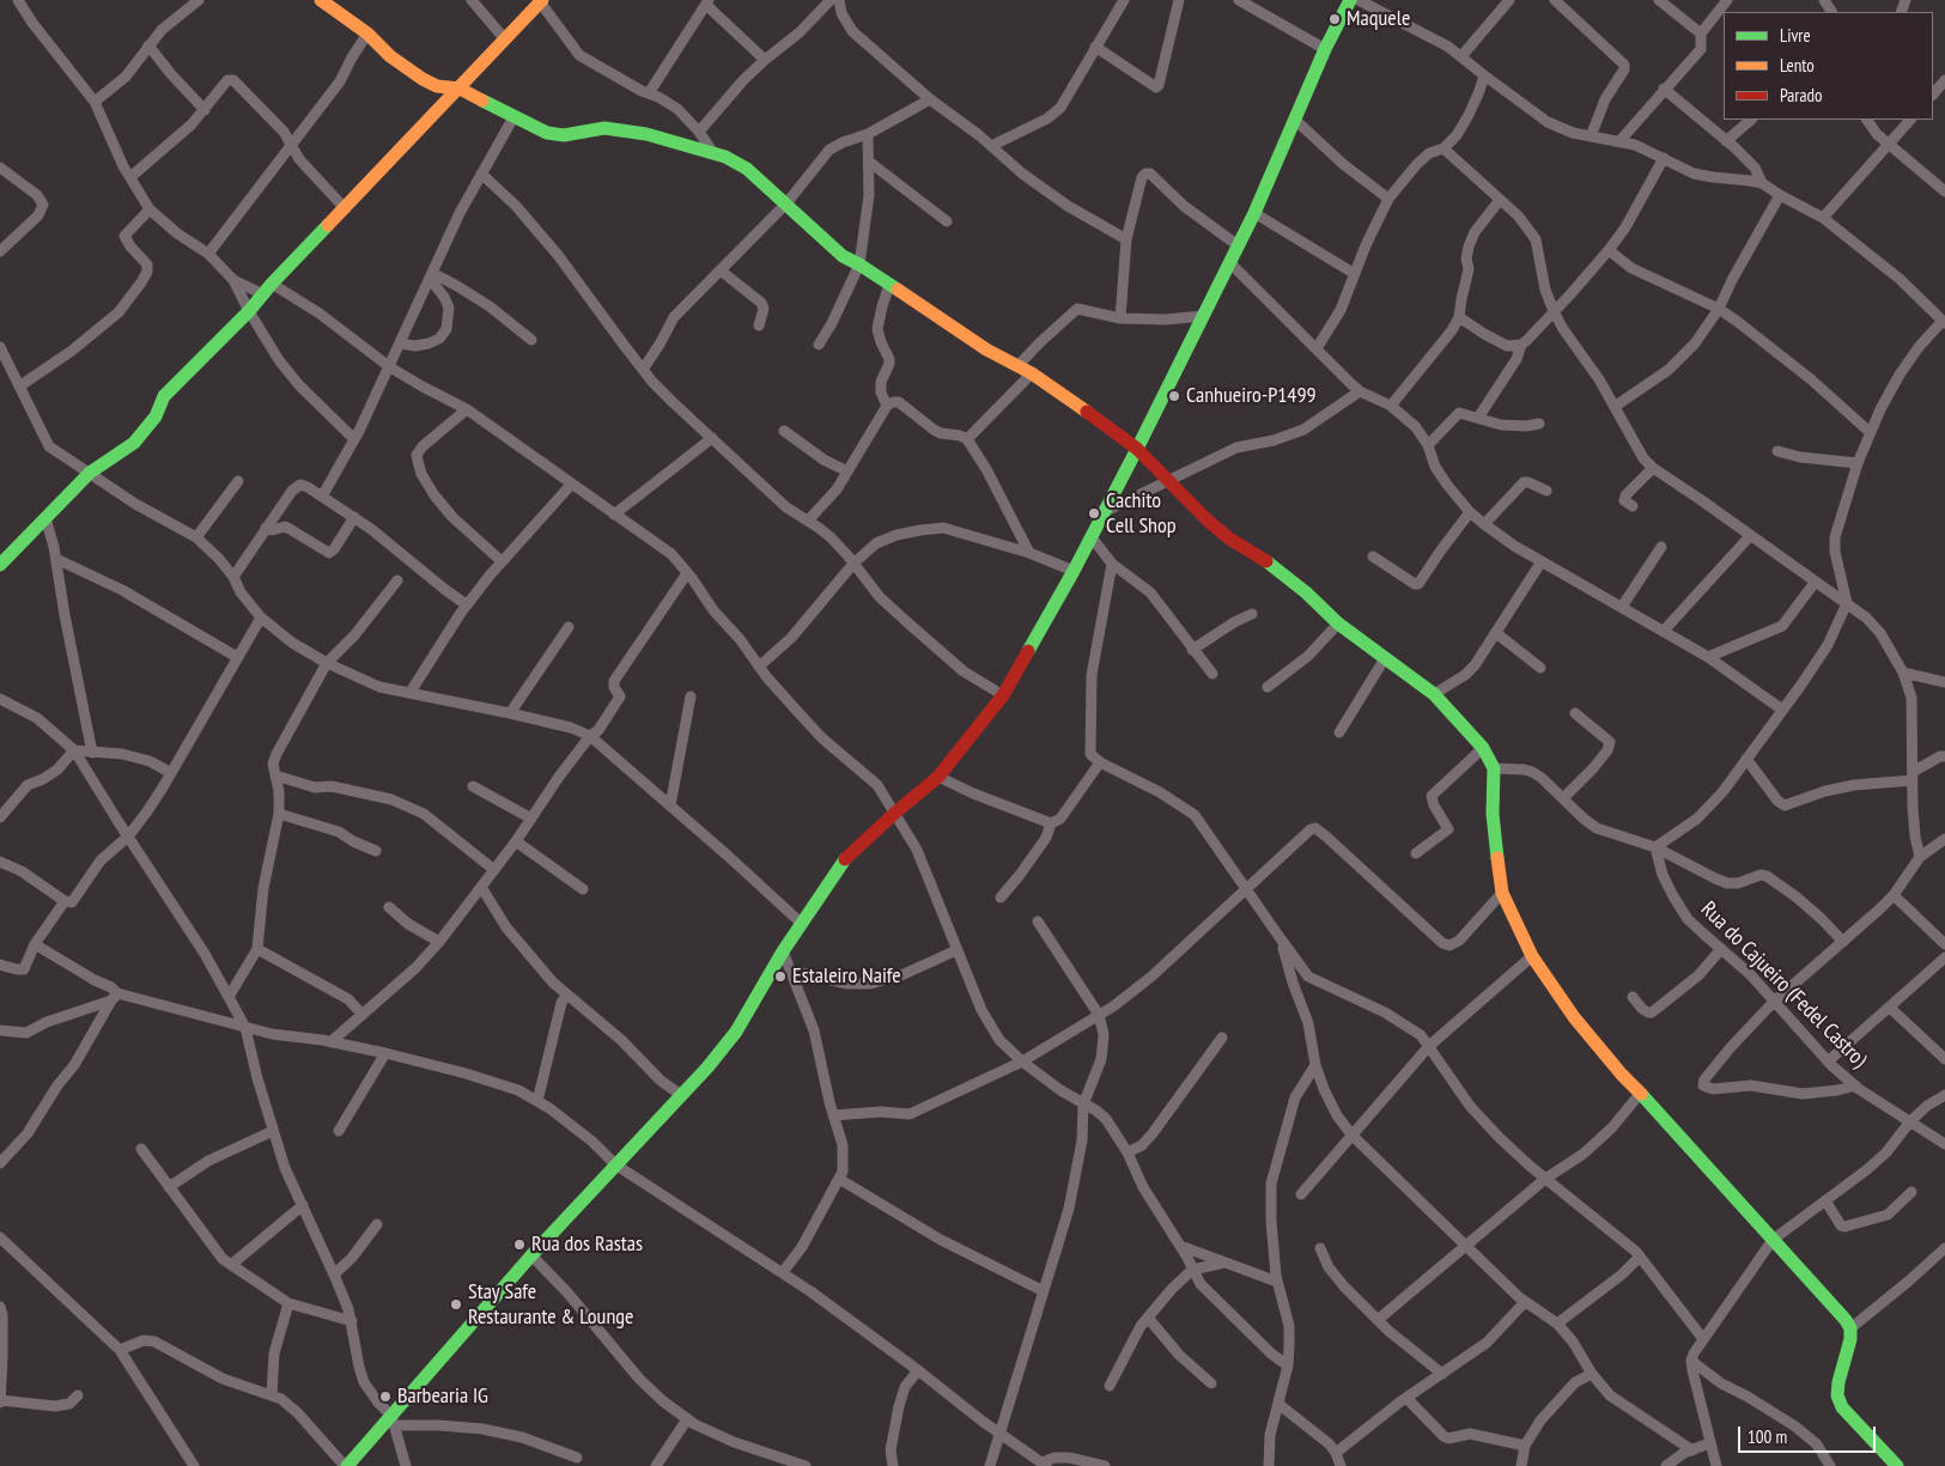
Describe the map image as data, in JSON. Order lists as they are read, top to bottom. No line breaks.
{"streets":{"street":["Rua do Cajueiro (Fedel Castro)"]},"places":["Maquele","Canhueiro-P1499","Cachito Cell Shop","Estaleiro Naife","Rua dos Rastas","Stay Safe Restaurante & Lounge","Barbearia IG"],"legend":["Livre","Lento","Parado"],"scale_bar":"100 m"}
